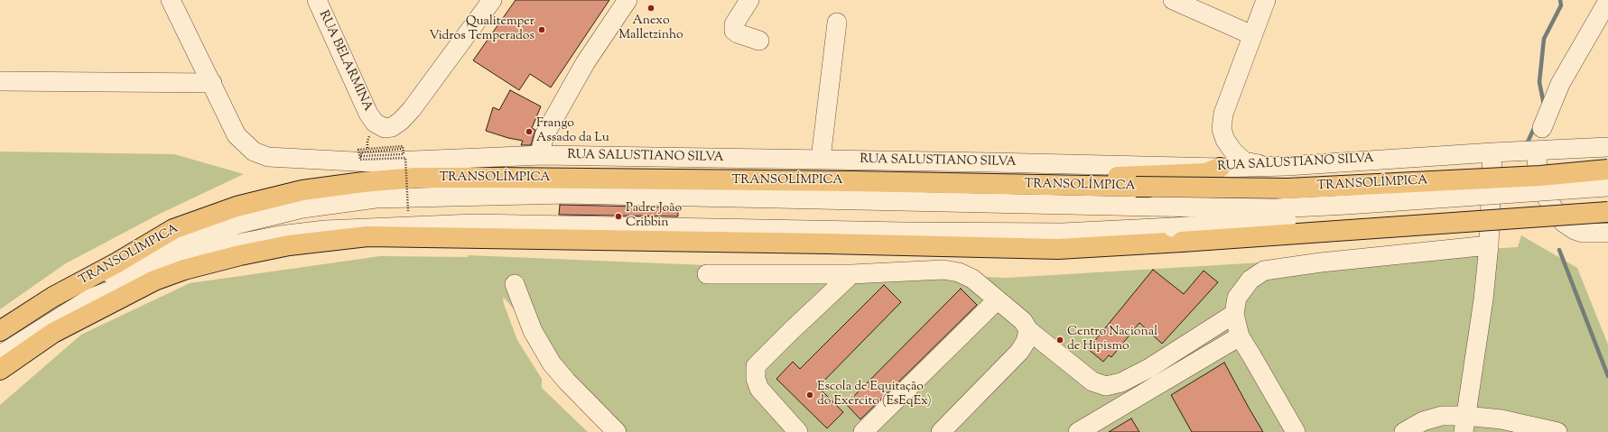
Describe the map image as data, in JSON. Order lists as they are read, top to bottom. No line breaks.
{"streets":{"highway":["TRANSOLÍMPICA"],"street":["RUA BELARMINA","RUA SALUSTIANO SILVA"]},"places":["Anexo Malletzinho","Qualitemper Vidros Temperados","Frango Assado da Lu","Padre João Cribbin","Centro Nacional de Hipismo","Escola de Equitação do Exército (EsEqEx)"]}
